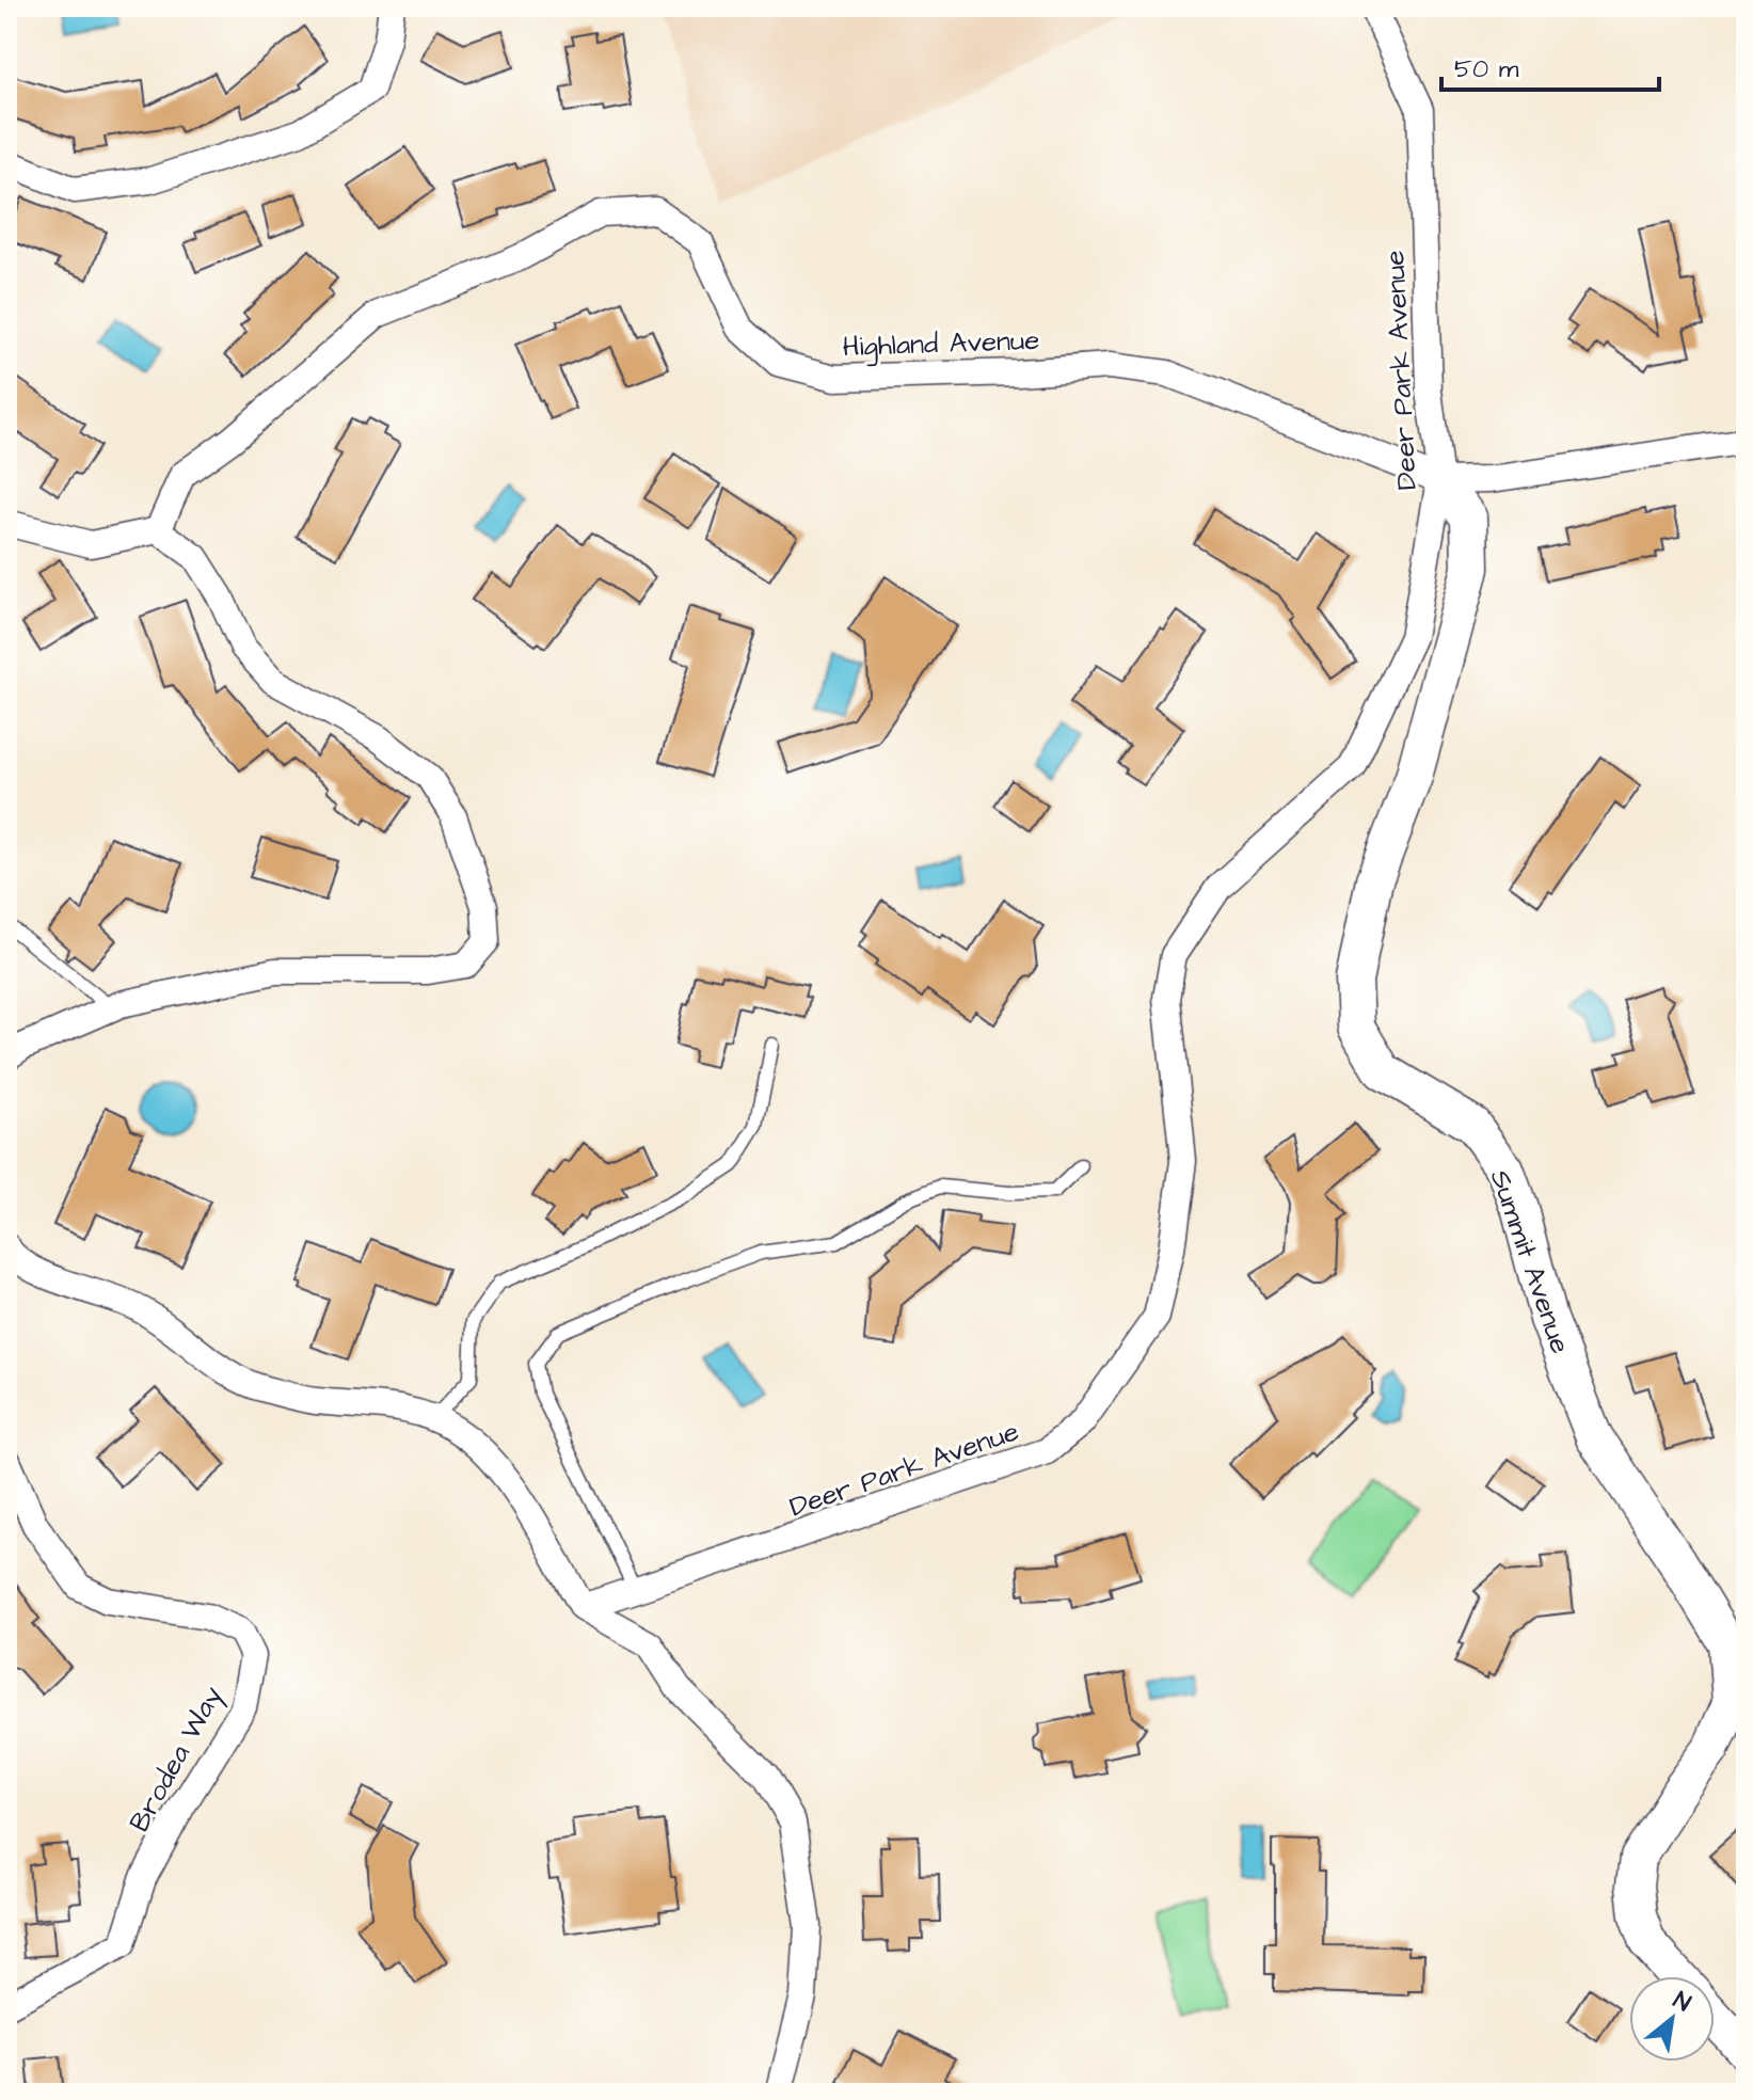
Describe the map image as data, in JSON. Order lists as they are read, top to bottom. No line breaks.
{"streets":{"street":["Highland Avenue","Deer Park Avenue","Summit Avenue","Brodea Way"]},"crossings":[["Highland Avenue","Deer Park Avenue"],["Highland Avenue","Summit Avenue"],["Deer Park Avenue","Summit Avenue"]],"scale_bar":"50 m","north":"top right"}
